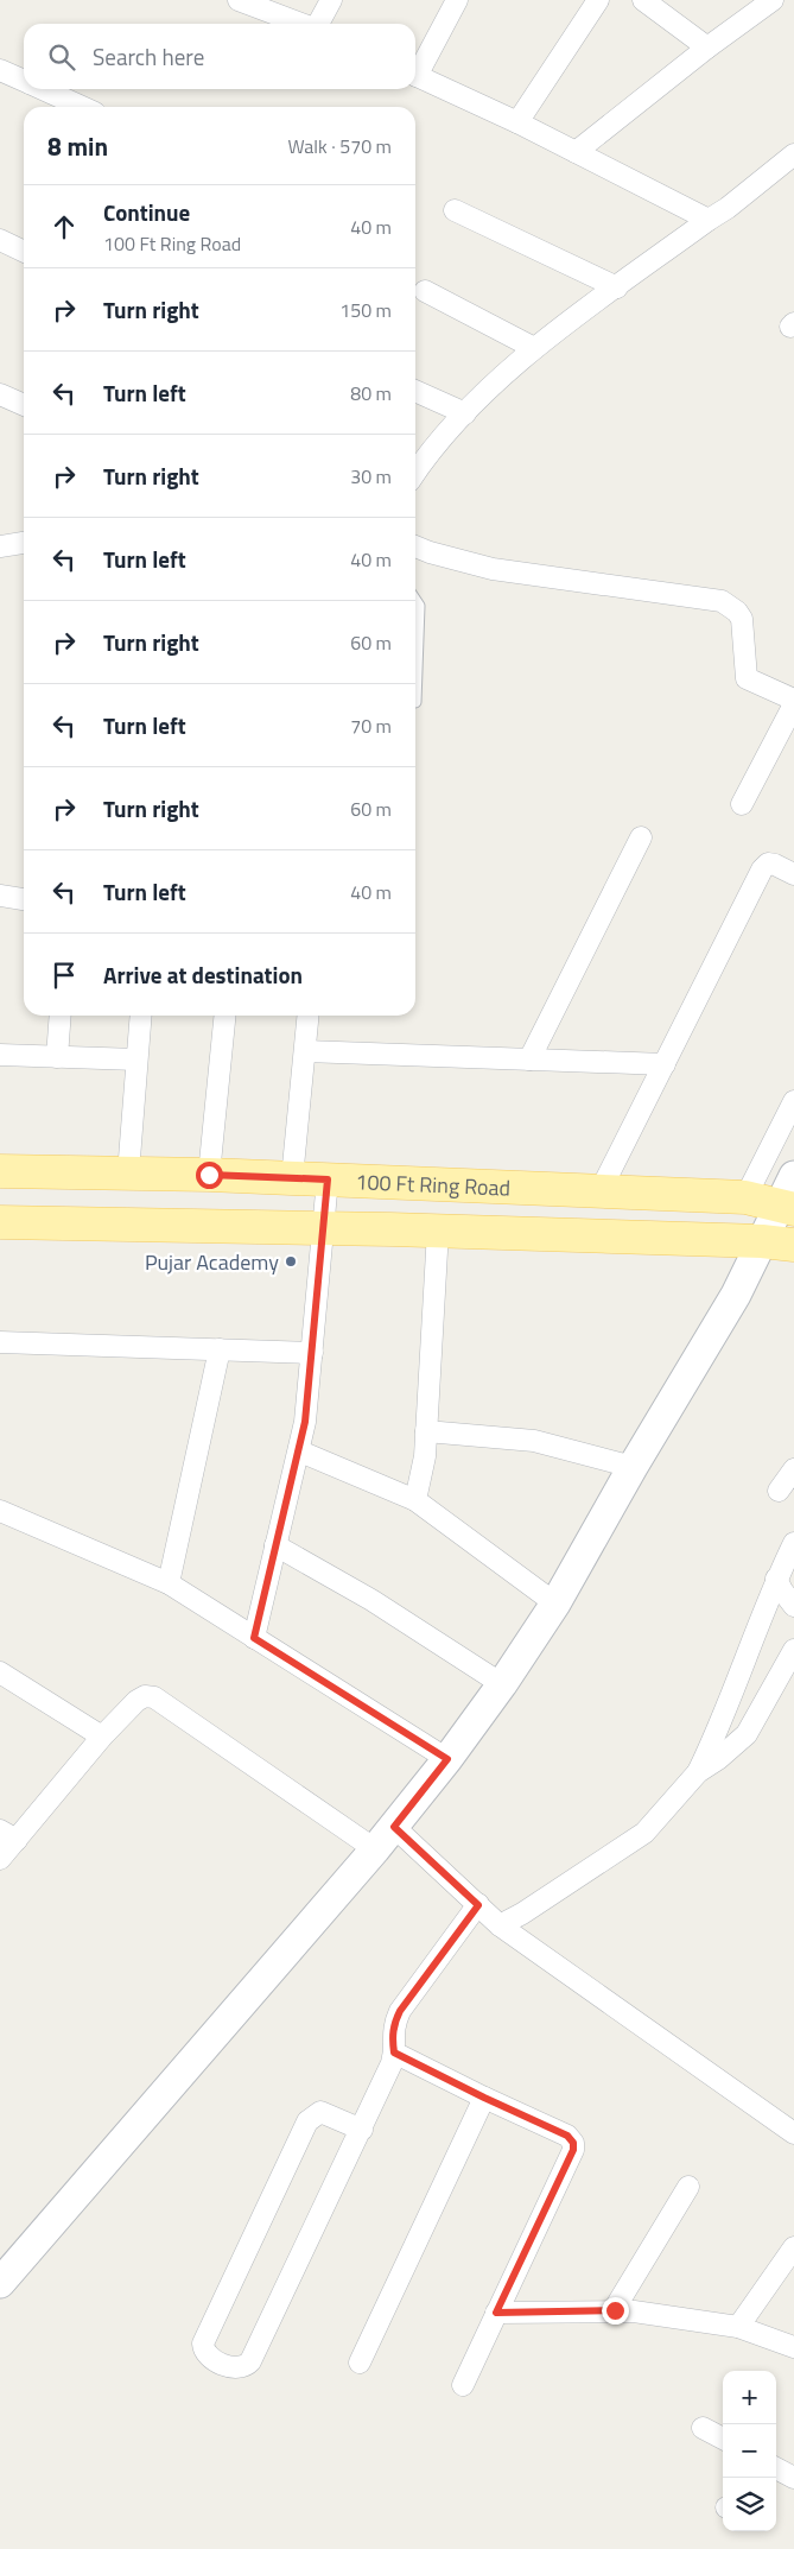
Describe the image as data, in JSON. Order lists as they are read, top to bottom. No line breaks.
{"streets":{"main road":["100 Ft Ring Road"]},"places":["Pujar Academy"],"page":{"search":"Search here","heading":["8 min","Walk · 570 m"],"list":[["Continue","100 Ft Ring Road","40 m"],["Turn right","150 m"],["Turn left","80 m"],["Turn right","30 m"],["Turn left","40 m"],["Turn right","60 m"],["Turn left","70 m"],["Turn right","60 m"],["Turn left","40 m"],"Arrive at destination"],"map_buttons":["+","−"]}}
